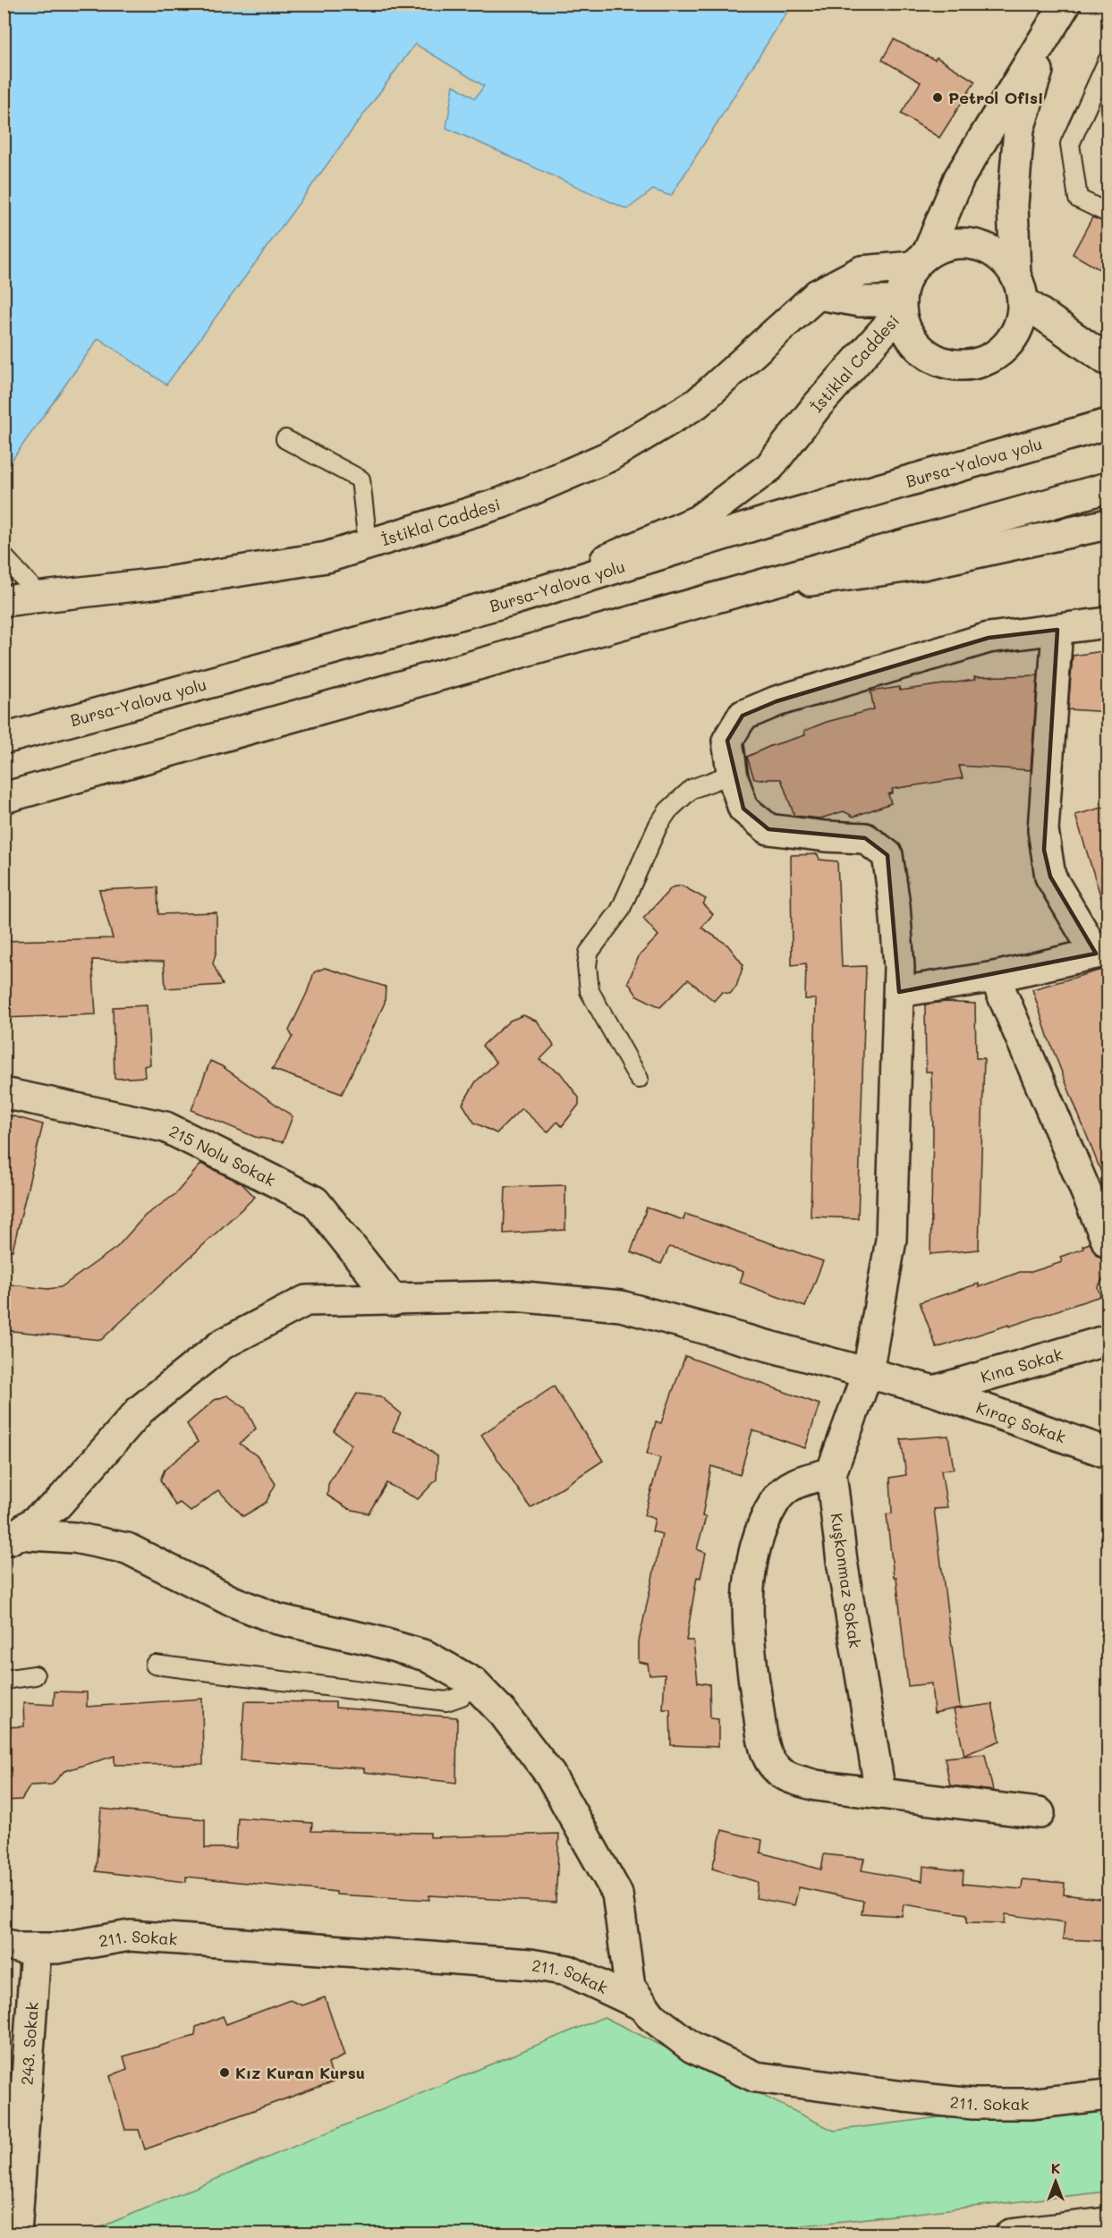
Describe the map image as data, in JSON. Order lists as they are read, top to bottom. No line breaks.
{"streets":{"main road":["İstiklal Caddesi","Bursa-Yalova yolu","215 Nolu Sokak","Kına Sokak","Kıraç Sokak","Kuşkonmaz Sokak","211. Sokak","243. Sokak"]},"crossings":[["İstiklal Caddesi","Bursa-Yalova yolu"],["215 Nolu Sokak","Kıraç Sokak"],["Kına Sokak","Kıraç Sokak"],["Kıraç Sokak","Kuşkonmaz Sokak"],["211. Sokak","243. Sokak"]],"places":["Petrol Ofisi","Kız Kuran Kursu"],"north":"top"}
